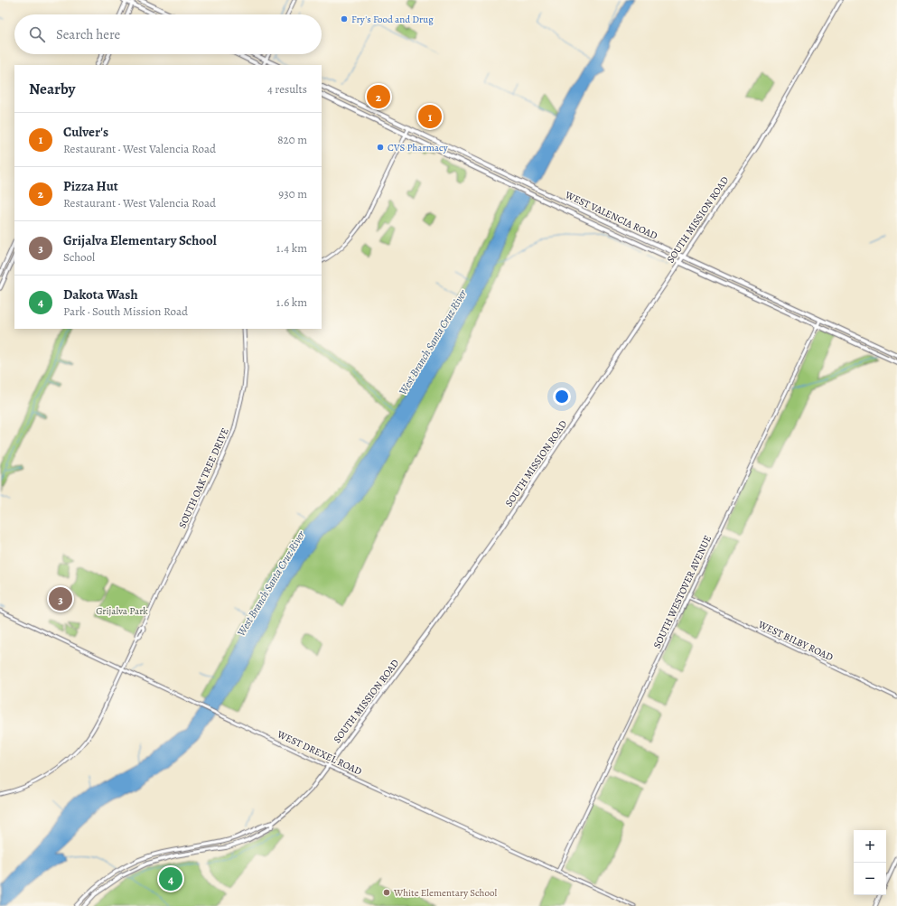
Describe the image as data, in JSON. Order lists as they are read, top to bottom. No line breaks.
{"streets":{"main road":["WEST VALENCIA ROAD","SOUTH MISSION ROAD"],"street":["SOUTH OAK TREE DRIVE","SOUTH WESTOVER AVENUE","WEST BILBY ROAD","WEST DREXEL ROAD"]},"crossings":[["WEST VALENCIA ROAD","SOUTH MISSION ROAD"],["WEST VALENCIA ROAD","SOUTH WESTOVER AVENUE"],["SOUTH MISSION ROAD","WEST DREXEL ROAD"],["SOUTH OAK TREE DRIVE","WEST DREXEL ROAD"],["SOUTH WESTOVER AVENUE","WEST BILBY ROAD"],["SOUTH WESTOVER AVENUE","WEST DREXEL ROAD"]],"water":["West Branch Santa Cruz River"],"parks":["Grijalva Park"],"places":["Fry's Food and Drug","CVS Pharmacy","White Elementary School"],"page":{"search":"Search here","heading":["Nearby","4 results"],"pins":["2","1","3","4"],"list":[{"mark":"1","name":"Culver's","note":"Restaurant · West Valencia Road","value":"820 m"},{"mark":"2","name":"Pizza Hut","note":"Restaurant · West Valencia Road","value":"930 m"},{"mark":"3","name":"Grijalva Elementary School","note":"School","value":"1.4 km"},{"mark":"4","name":"Dakota Wash","note":"Park · South Mission Road","value":"1.6 km"}],"map_buttons":["+","−"]}}
